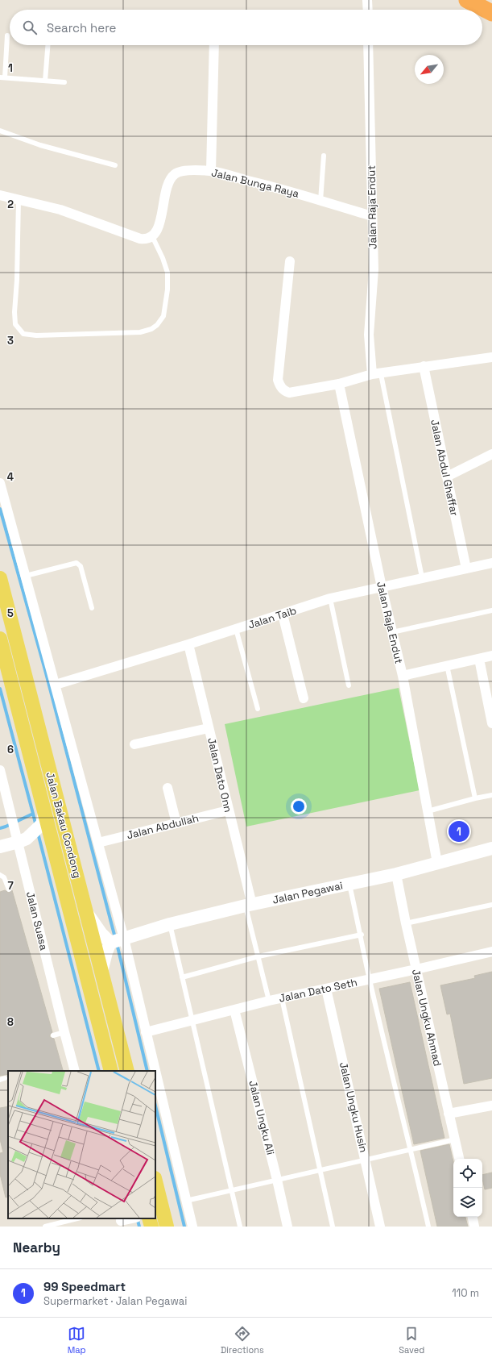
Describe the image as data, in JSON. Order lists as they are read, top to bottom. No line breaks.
{"streets":{"main road":["Jalan Bakau Condong"],"street":["Jalan Bunga Raya","Jalan Raja Endut","Jalan Abdul Ghaffar","Jalan Taib","Jalan Dato Onn","Jalan Abdullah","Jalan Pegawai","Jalan Suasa","Jalan Dato Seth","Jalan Ungku Ahmad","Jalan Ungku Husin","Jalan Ungku Ali"]},"crossings":[["Jalan Bunga Raya","Jalan Raja Endut"],["Jalan Raja Endut","Jalan Taib"],["Jalan Raja Endut","Jalan Pegawai"],["Jalan Abdul Ghaffar","Jalan Taib"],["Jalan Taib","Jalan Dato Onn"],["Jalan Dato Onn","Jalan Abdullah"],["Jalan Dato Onn","Jalan Pegawai"],["Jalan Pegawai","Jalan Ungku Ahmad"],["Jalan Dato Seth","Jalan Ungku Ahmad"],["Jalan Dato Seth","Jalan Ungku Husin"],["Jalan Dato Seth","Jalan Ungku Ali"]],"north":"bottom left","page":{"search":"Search here","pins":"1","heading":"Nearby","list":[{"mark":"1","name":"99 Speedmart","note":"Supermarket · Jalan Pegawai","value":"110 m"}],"nav":["Map","Directions","Saved"]},"grid":{"rows":["1","2","3","4","5","6","7","8"]}}
